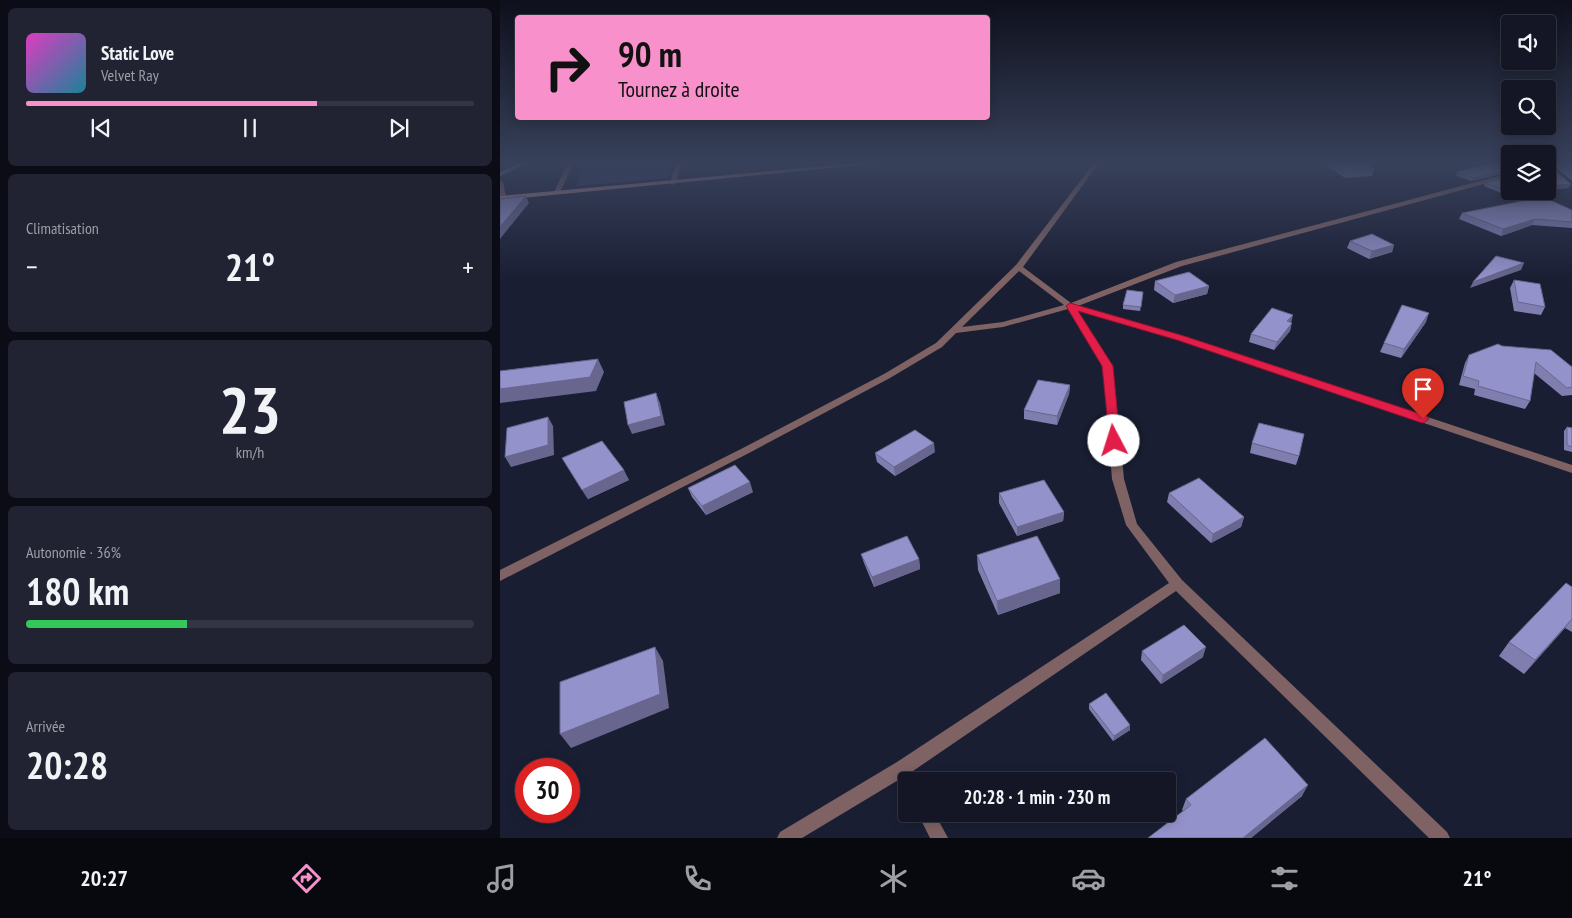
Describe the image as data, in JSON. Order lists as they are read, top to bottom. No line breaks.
{"page":{"turn":["90 m","Tournez à droite"],"song":["Static Love","Velvet Ray"],"tile":["Climatisation",["23","km/h"],["Autonomie · 36%","180 km"],["Arrivée","20:28"]],"heat":["−","21°","+"],"limit":"30","trip":"20:28 · 1 min · 230 m","tabs":["20:27","21°"]}}
